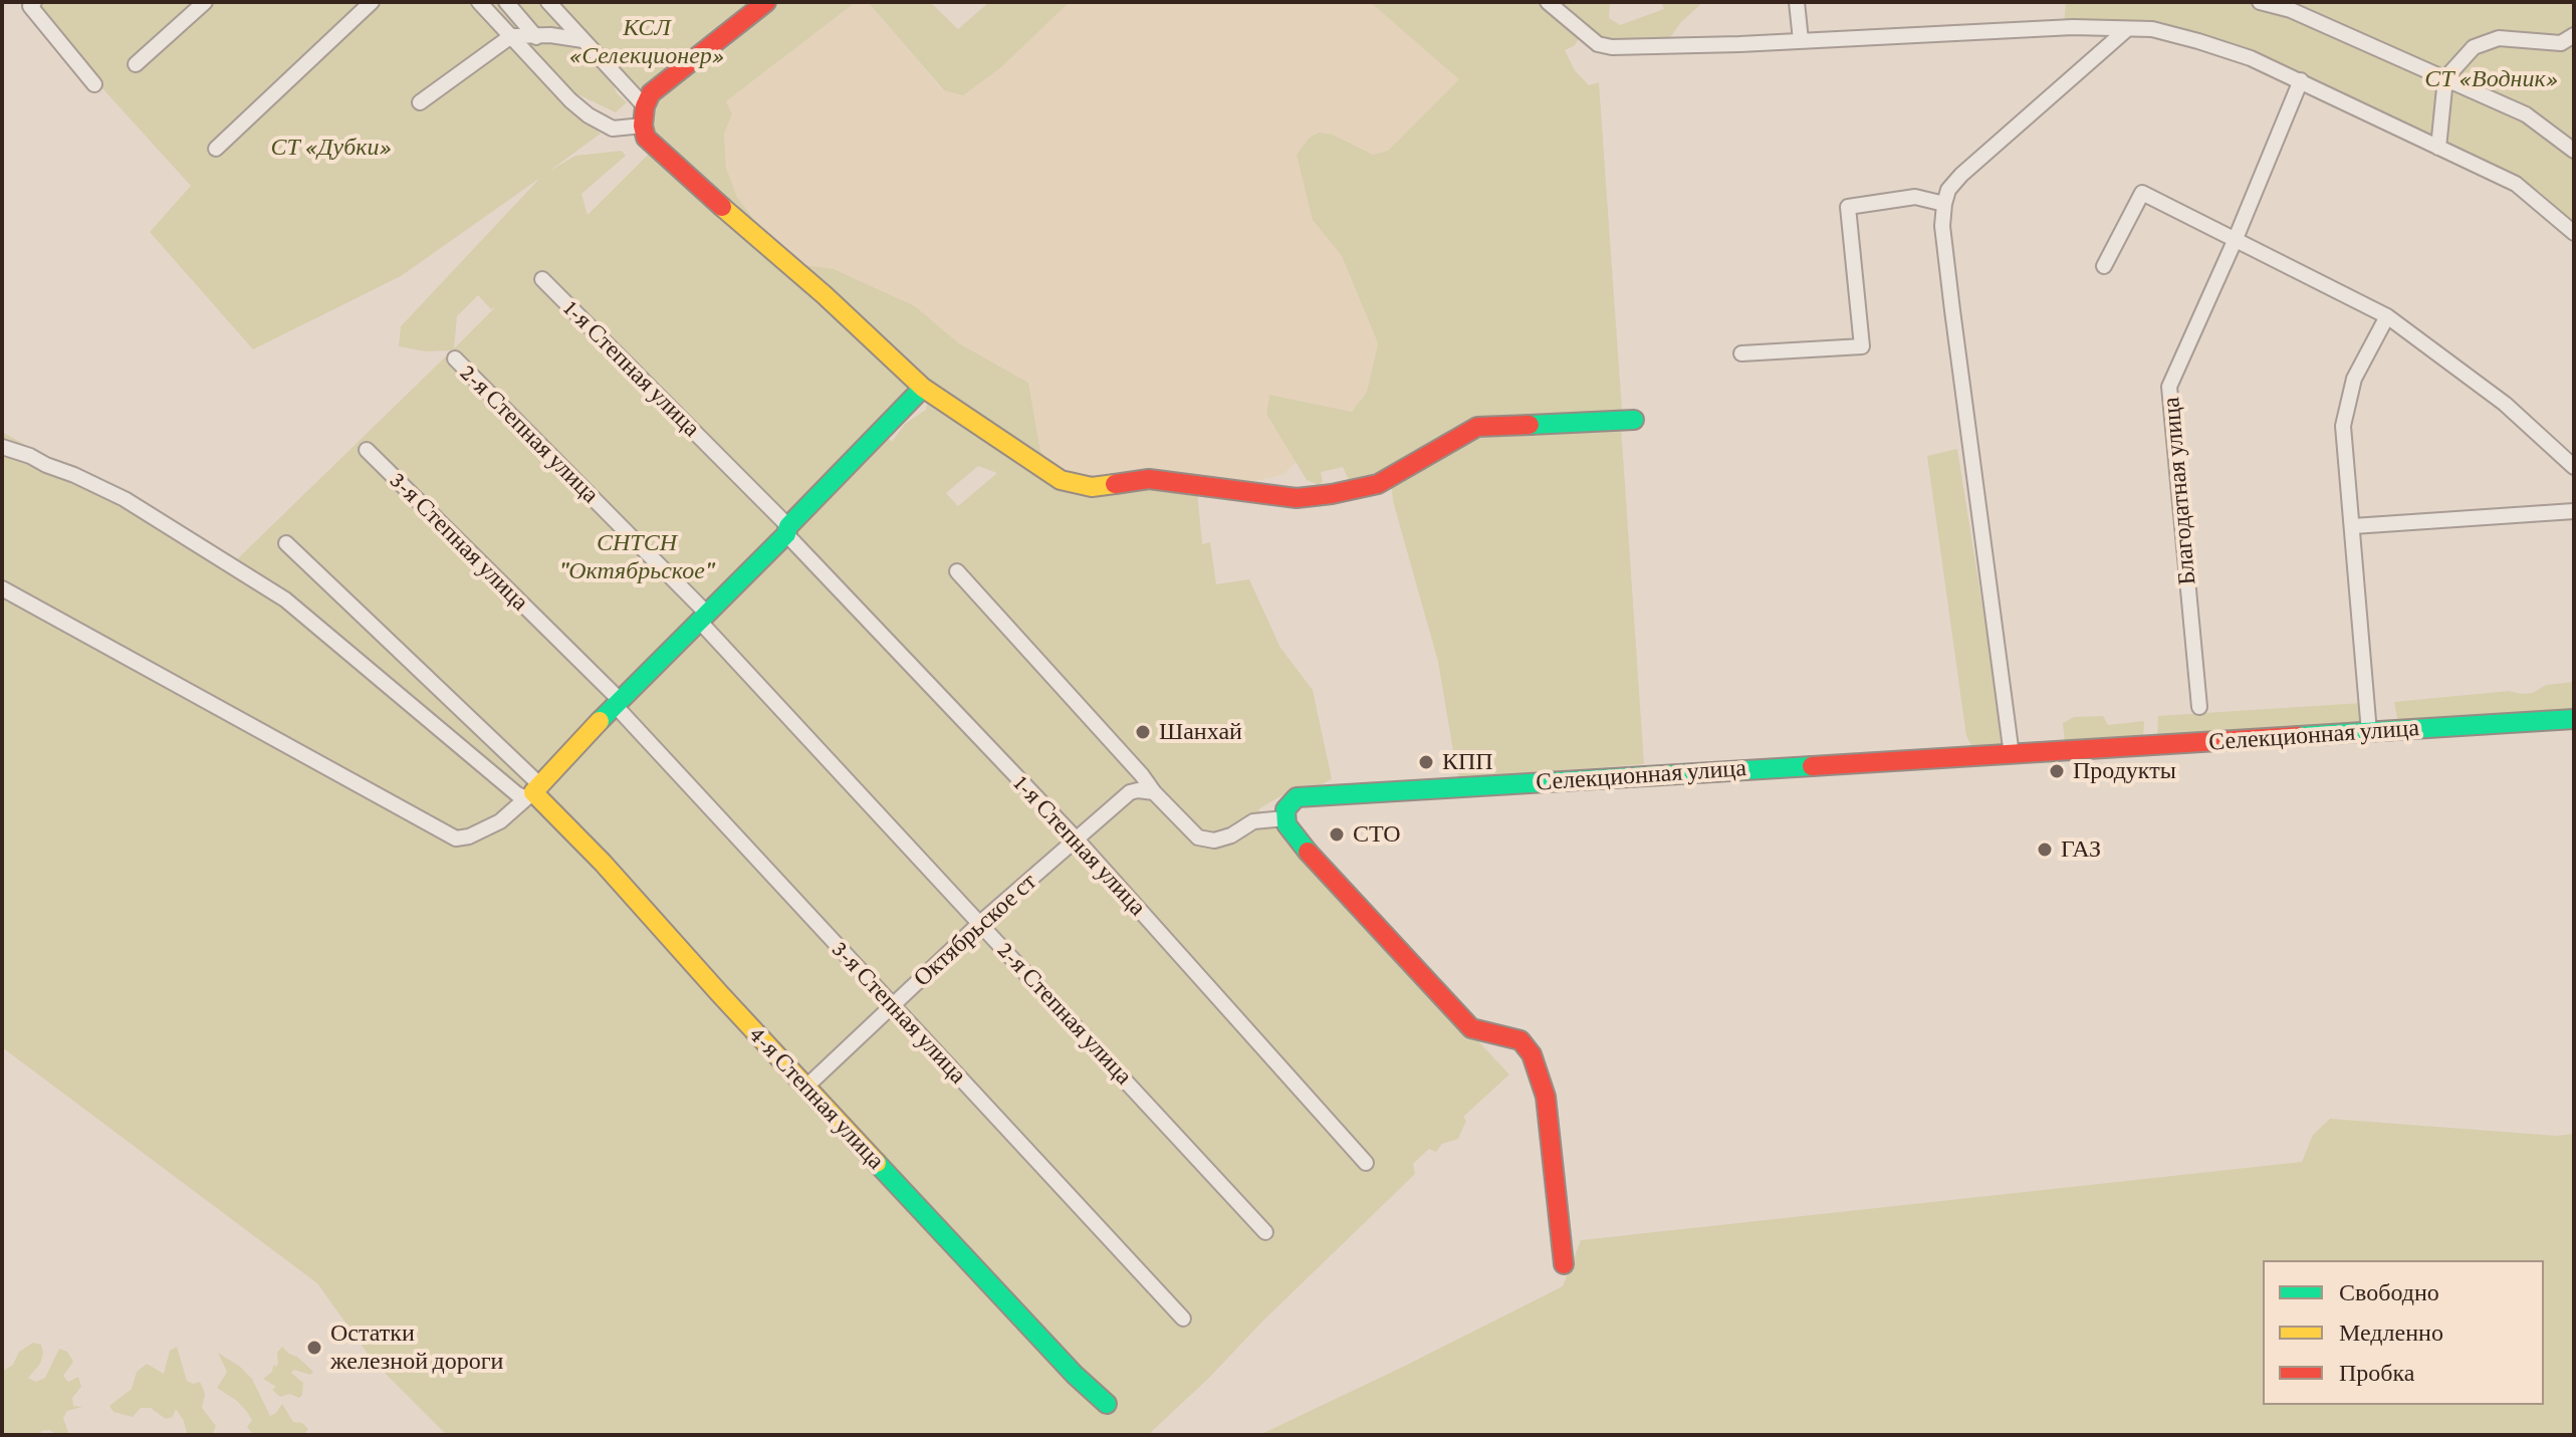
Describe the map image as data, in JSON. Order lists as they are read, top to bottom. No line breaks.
{"streets":{"street":["1-я Степная улица","2-я Степная улица","Благодатная улица","3-я Степная улица","Селекционная улица","Октябрьское ст","4-я Степная улица"]},"crossings":[["1-я Степная улица","Октябрьское ст"],["2-я Степная улица","Октябрьское ст"],["3-я Степная улица","Октябрьское ст"],["Октябрьское ст","4-я Степная улица"]],"parks":["КСЛ «Селекционер»","СТ «Водник»","СТ «Дубки»","СНТСН \"Октябрьское\""],"places":["Шанхай","КПП","Продукты","СТО","ГАЗ","Остатки железной дороги"],"legend":["Свободно","Медленно","Пробка"]}
